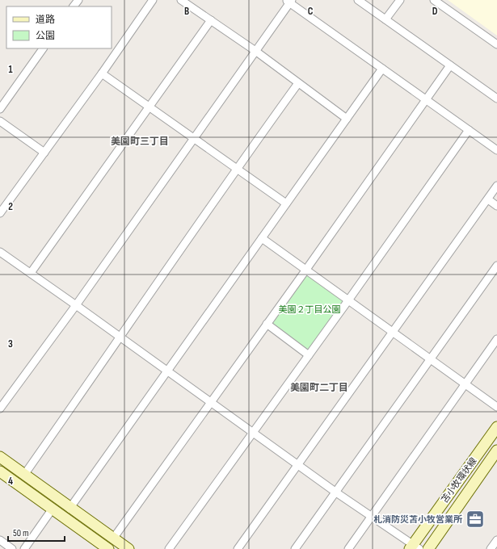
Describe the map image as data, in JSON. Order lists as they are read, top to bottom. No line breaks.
{"streets":{"street":["苫小牧環状線"]},"districts":["美園町三丁目","美園町二丁目"],"parks":["美園２丁目公園"],"places":{"office":["札消防災苫小牧営業所"]},"legend":["道路","公園"],"scale_bar":"50 m","grid":{"columns":["B","C","D"],"rows":["1","2","3","4"]}}
